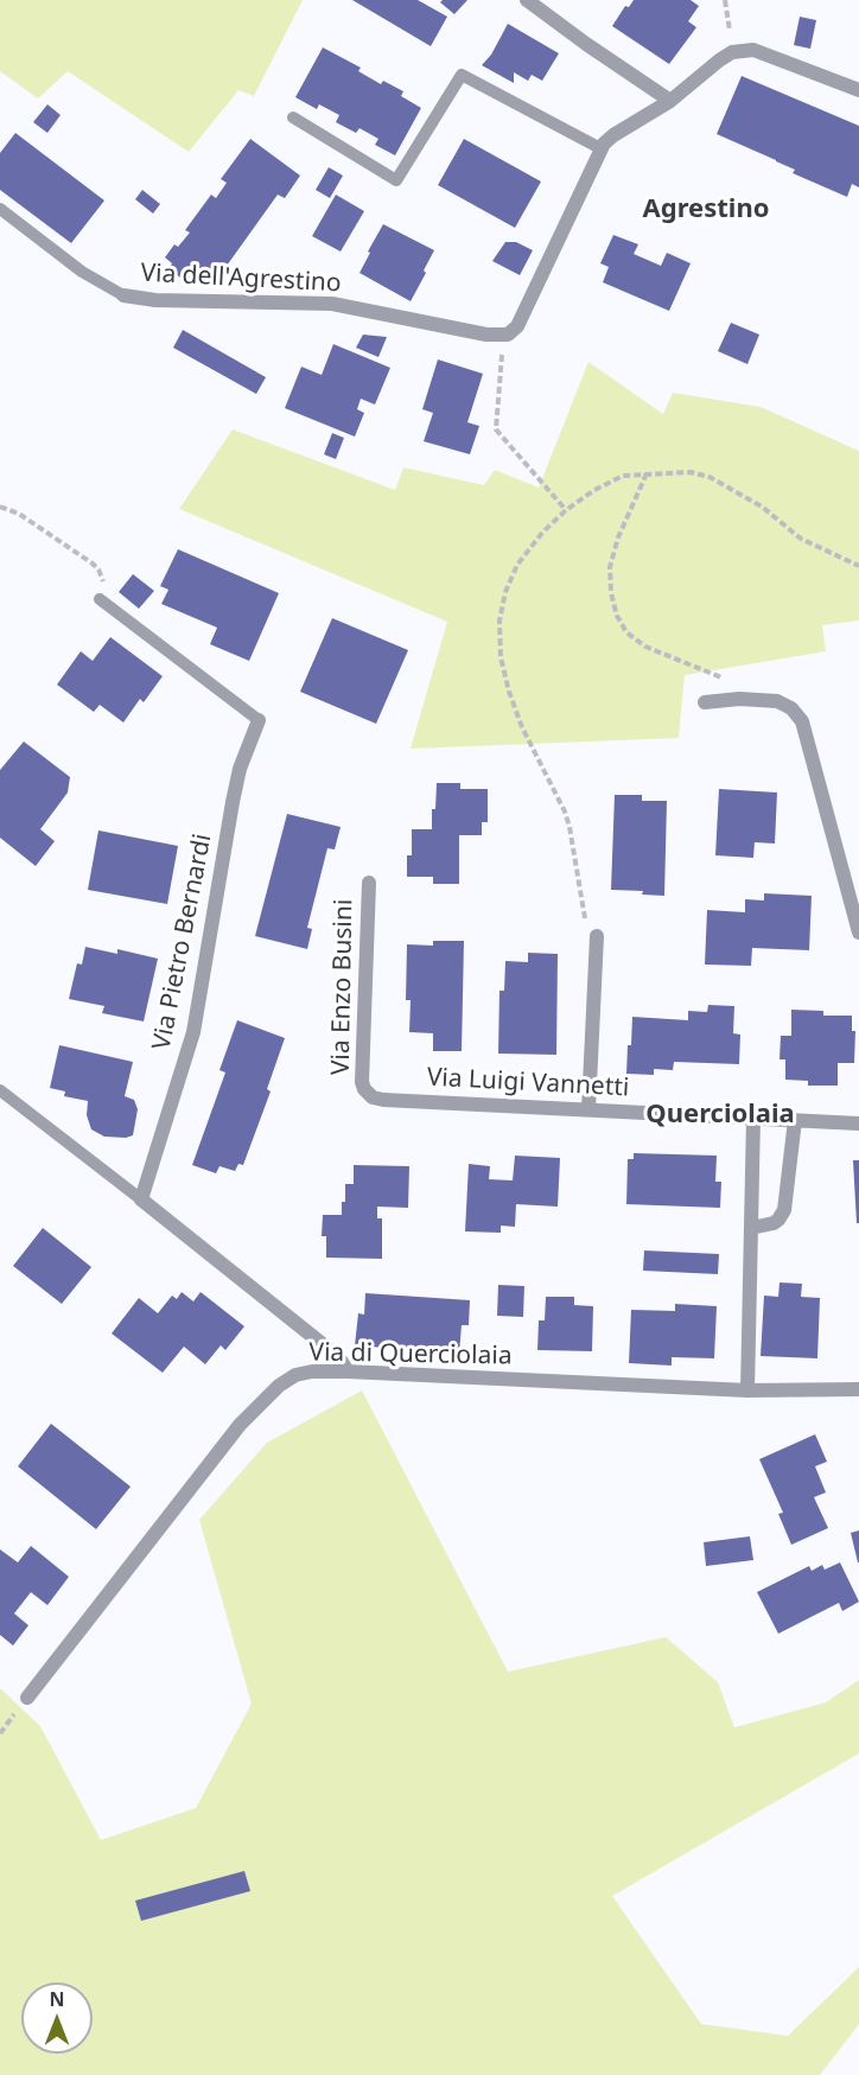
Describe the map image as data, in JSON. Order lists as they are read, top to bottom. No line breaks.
{"streets":{"street":["Via dell'Agrestino","Via Pietro Bernardi","Via Enzo Busini","Via Luigi Vannetti","Via di Querciolaia"]},"crossings":[["Via Enzo Busini","Via Luigi Vannetti"]],"districts":["Agrestino","Querciolaia"],"north":"top"}
